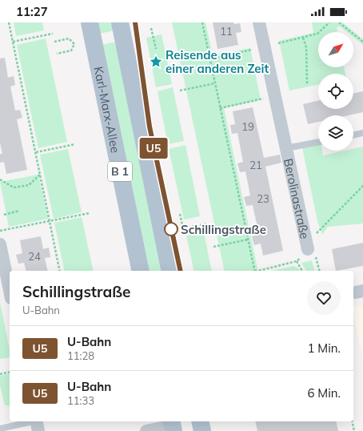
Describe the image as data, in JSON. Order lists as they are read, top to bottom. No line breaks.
{"streets":{"main road":["Karl-Marx-Allee","B 1"],"street":["Berolinastraße"]},"places":{"place":["Reisende aus einer anderen Zeit"],"other":["Schillingstraße"]},"lines":["metro line U5"],"house_numbers":["11","19","21","23","24"],"north":"top right","page":{"status":"11:27","on_map":"U5","heading":["Schillingstraße","U-Bahn"],"list":[{"mark":"U5","name":"U-Bahn","note":"11:28","value":"1 Min."},{"mark":"U5","name":"U-Bahn","note":"11:33","value":"6 Min."}]}}
